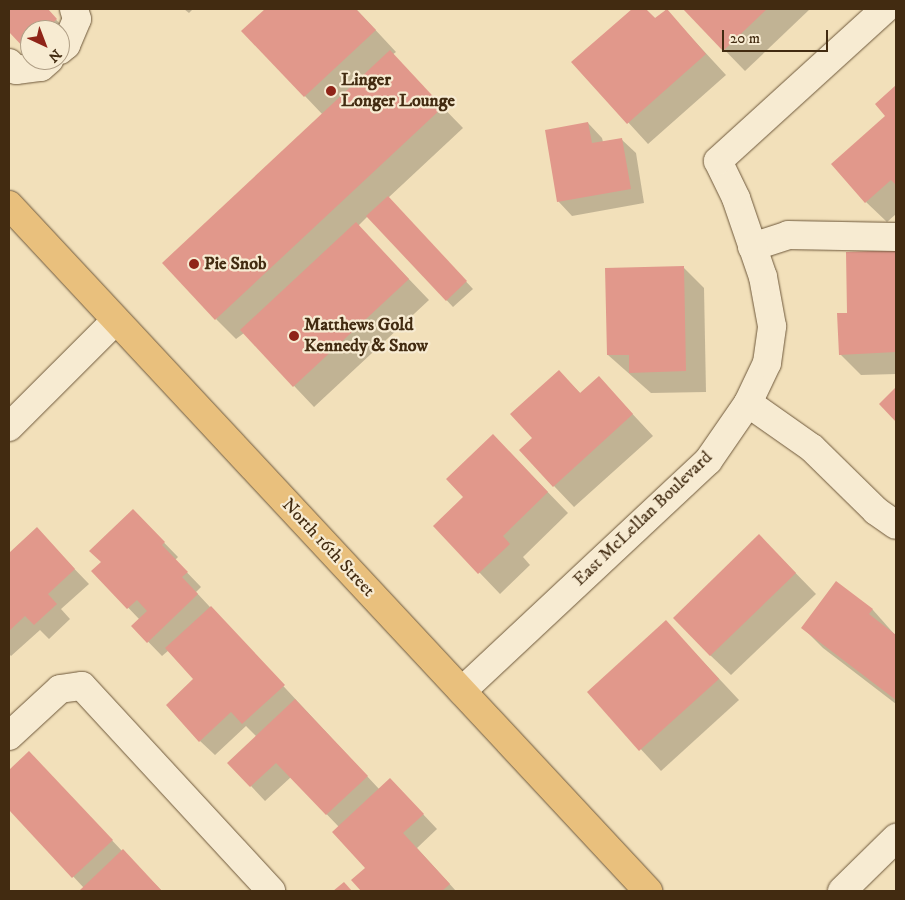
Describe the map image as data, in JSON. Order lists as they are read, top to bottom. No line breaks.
{"streets":{"main road":["North 16th Street"],"street":["East McLellan Boulevard"]},"crossings":[["East McLellan Boulevard","North 16th Street"]],"places":["Linger Longer Lounge","Pie Snob","Matthews Gold Kennedy & Snow"],"scale_bar":"20 m","north":"bottom right"}
